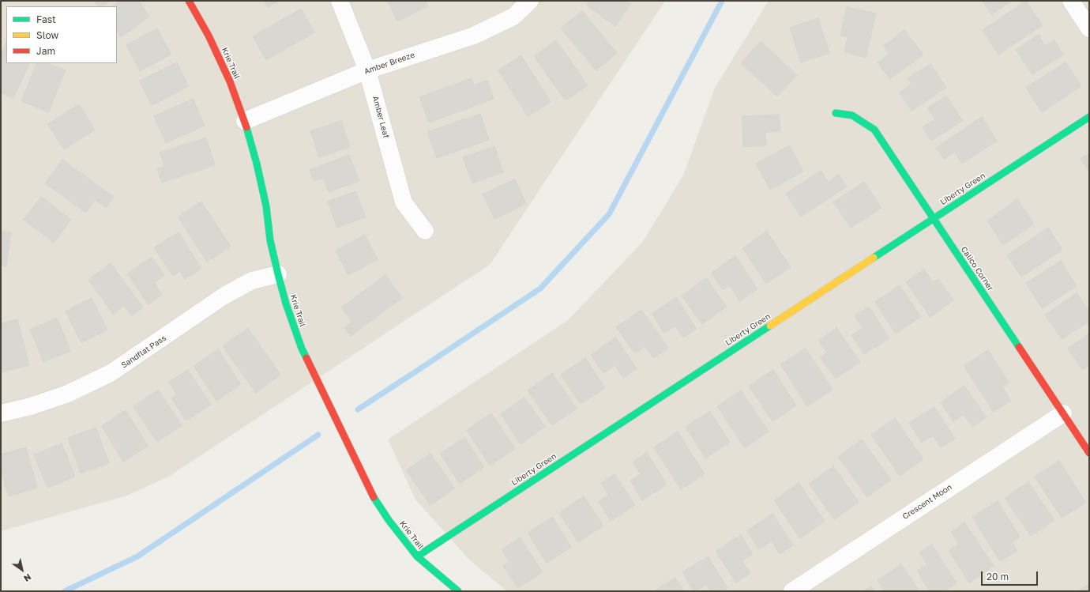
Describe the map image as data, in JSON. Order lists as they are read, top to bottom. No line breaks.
{"streets":{"street":["Krie Trail","Amber Breeze","Amber Leaf","Liberty Green","Calico Corner","Sandflat Pass","Crescent Moon"]},"crossings":[["Krie Trail","Amber Breeze"],["Krie Trail","Liberty Green"],["Krie Trail","Sandflat Pass"],["Amber Breeze","Amber Leaf"],["Liberty Green","Calico Corner"],["Calico Corner","Crescent Moon"]],"legend":["Fast","Slow","Jam"],"scale_bar":"20 m","north":"bottom right"}
